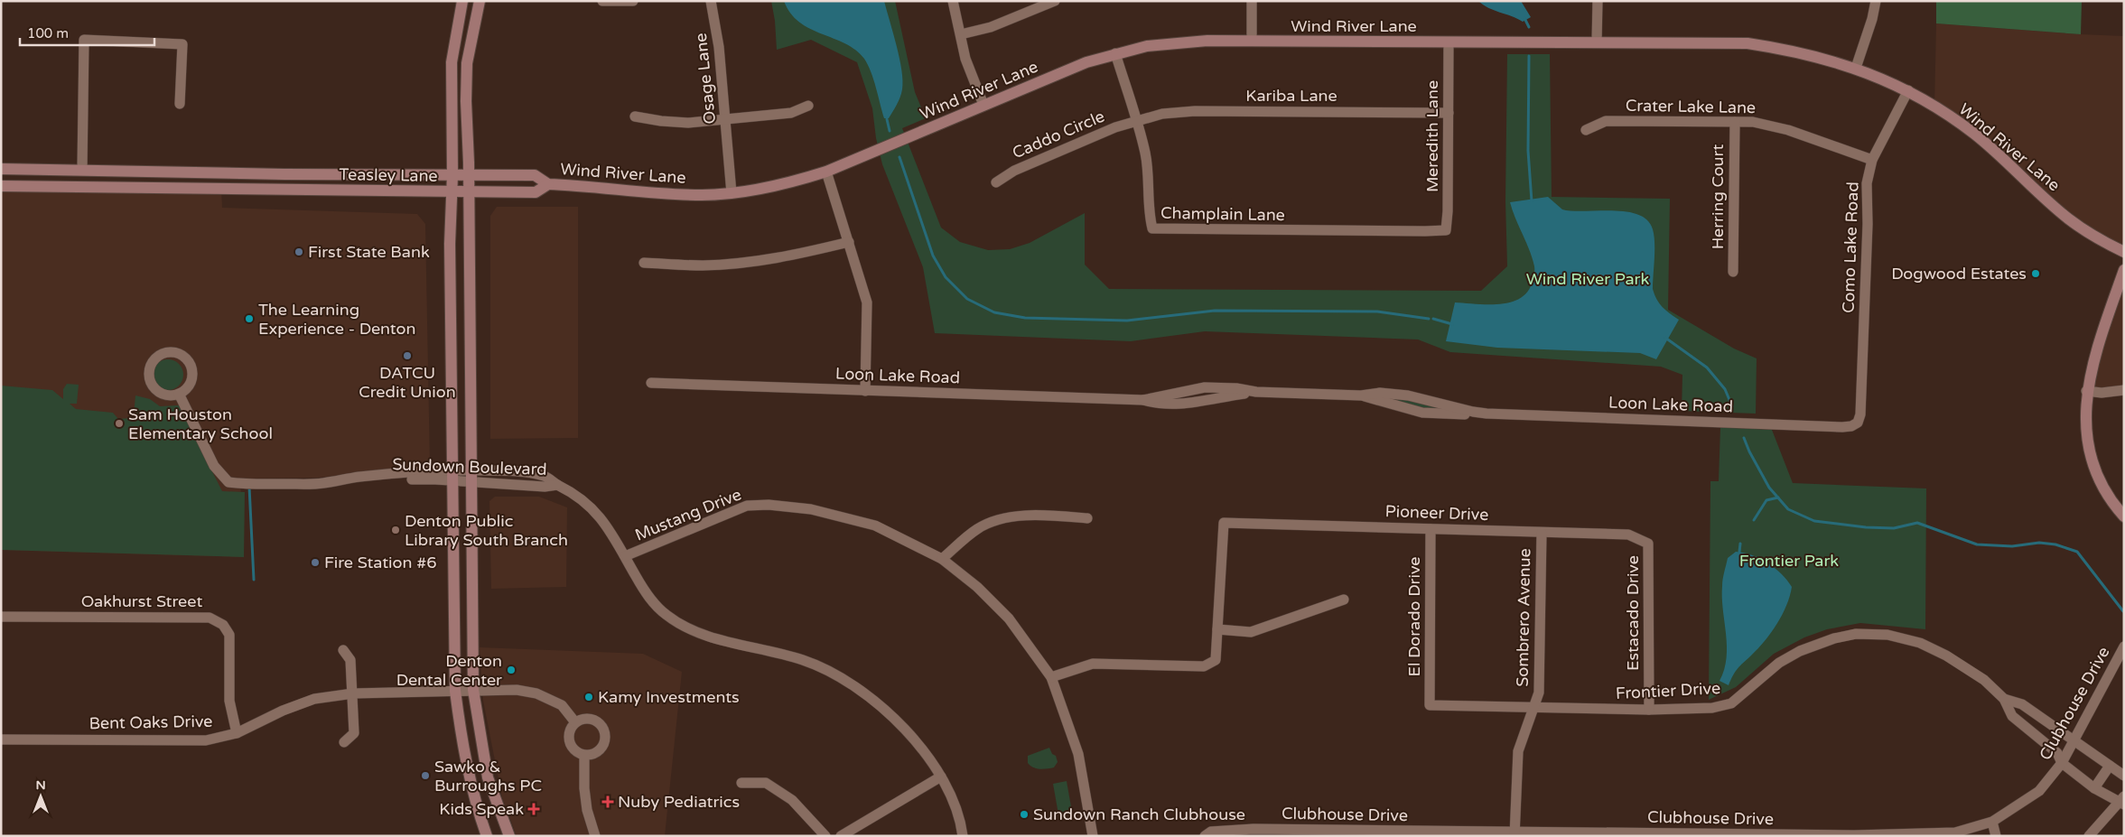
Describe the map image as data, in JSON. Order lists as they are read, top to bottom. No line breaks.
{"streets":{"main road":["Wind River Lane","Teasley Lane"],"street":["Osage Lane","Kariba Lane","Crater Lake Lane","Caddo Circle","Meredith Lane","Herring Court","Champlain Lane","Como Lake Road","Loon Lake Road","Sundown Boulevard","Pioneer Drive","Mustang Drive","Oakhurst Street","Estacado Drive","El Dorado Drive","Sombrero Avenue","Frontier Drive","Clubhouse Drive","Bent Oaks Drive"]},"crossings":[["Wind River Lane","Osage Lane"],["Wind River Lane","Meredith Lane"],["Wind River Lane","Teasley Lane"],["Wind River Lane","Champlain Lane"],["Wind River Lane","Como Lake Road"],["Kariba Lane","Caddo Circle"],["Kariba Lane","Meredith Lane"],["Kariba Lane","Champlain Lane"],["Crater Lake Lane","Herring Court"],["Crater Lake Lane","Como Lake Road"],["Caddo Circle","Champlain Lane"],["Meredith Lane","Champlain Lane"],["Teasley Lane","Sundown Boulevard"],["Teasley Lane","Bent Oaks Drive"],["Como Lake Road","Loon Lake Road"],["Sundown Boulevard","Mustang Drive"],["Pioneer Drive","Estacado Drive"],["Pioneer Drive","El Dorado Drive"],["Pioneer Drive","Sombrero Avenue"],["Oakhurst Street","Bent Oaks Drive"],["Estacado Drive","Frontier Drive"],["El Dorado Drive","Frontier Drive"],["Sombrero Avenue","Frontier Drive"],["Sombrero Avenue","Clubhouse Drive"],["Frontier Drive","Clubhouse Drive"]],"parks":["Wind River Park","Frontier Park"],"places":{"other":["First State Bank","Dogwood Estates","The Learning Experience - Denton","DATCU Credit Union","Sam Houston Elementary School","Denton Public Library South Branch","Fire Station #6","Denton Dental Center","Kamy Investments","Sawko & Burroughs PC","Sundown Ranch Clubhouse"],"health":["Nuby Pediatrics","Kids Speak"]},"scale_bar":"100 m","north":"top"}
